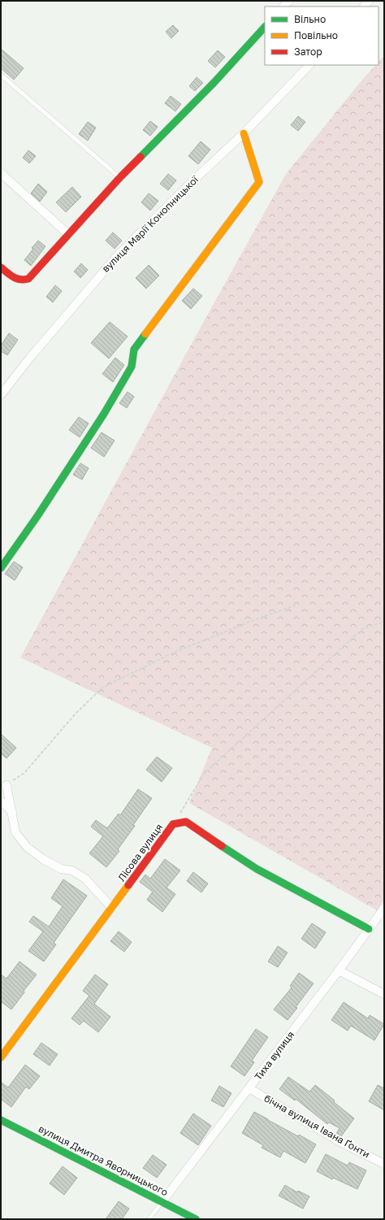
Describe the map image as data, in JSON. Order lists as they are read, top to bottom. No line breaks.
{"streets":{"street":["вулиця Марії Конопницької","Лісова вулиця","Тиха вулиця","бічна вулиця Івана Ґонти","вулиця Дмитра Яворницького"]},"crossings":[["Лісова вулиця","Тиха вулиця"],["Тиха вулиця","бічна вулиця Івана Ґонти"],["Тиха вулиця","вулиця Дмитра Яворницького"]],"legend":["Вільно","Повільно","Затор"]}
